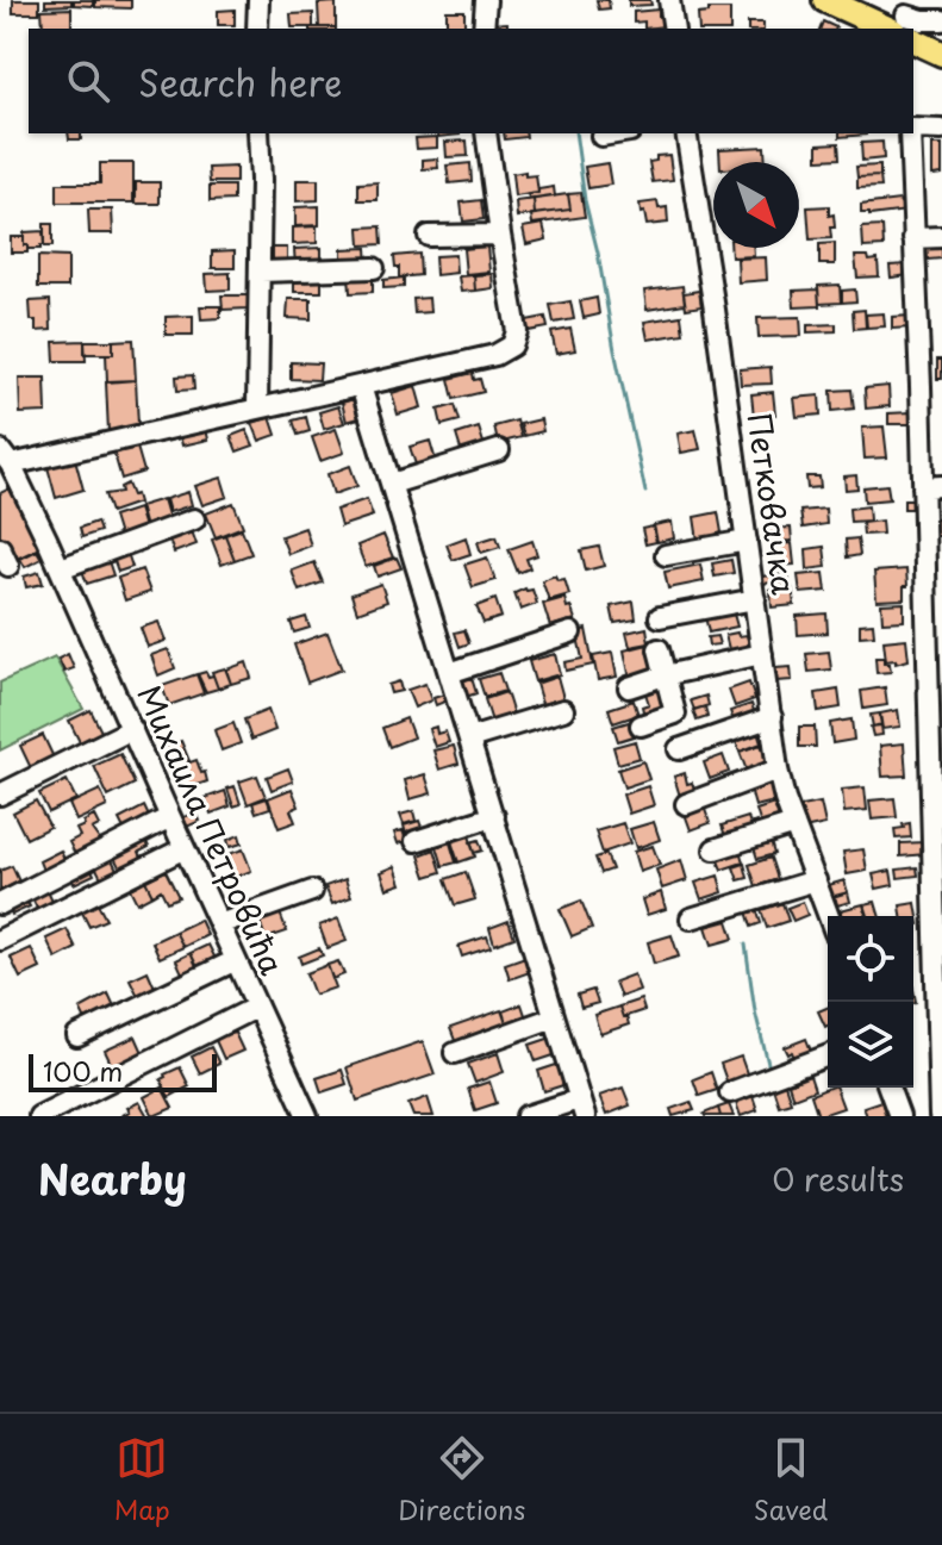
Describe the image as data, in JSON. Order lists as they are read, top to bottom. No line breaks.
{"streets":{"street":["Петковачка","Михаила Петровића"]},"scale_bar":"100 m","north":"bottom right","page":{"search":"Search here","scale":"100 m","heading":["Nearby","0 results"],"nav":["Map","Directions","Saved"]}}
